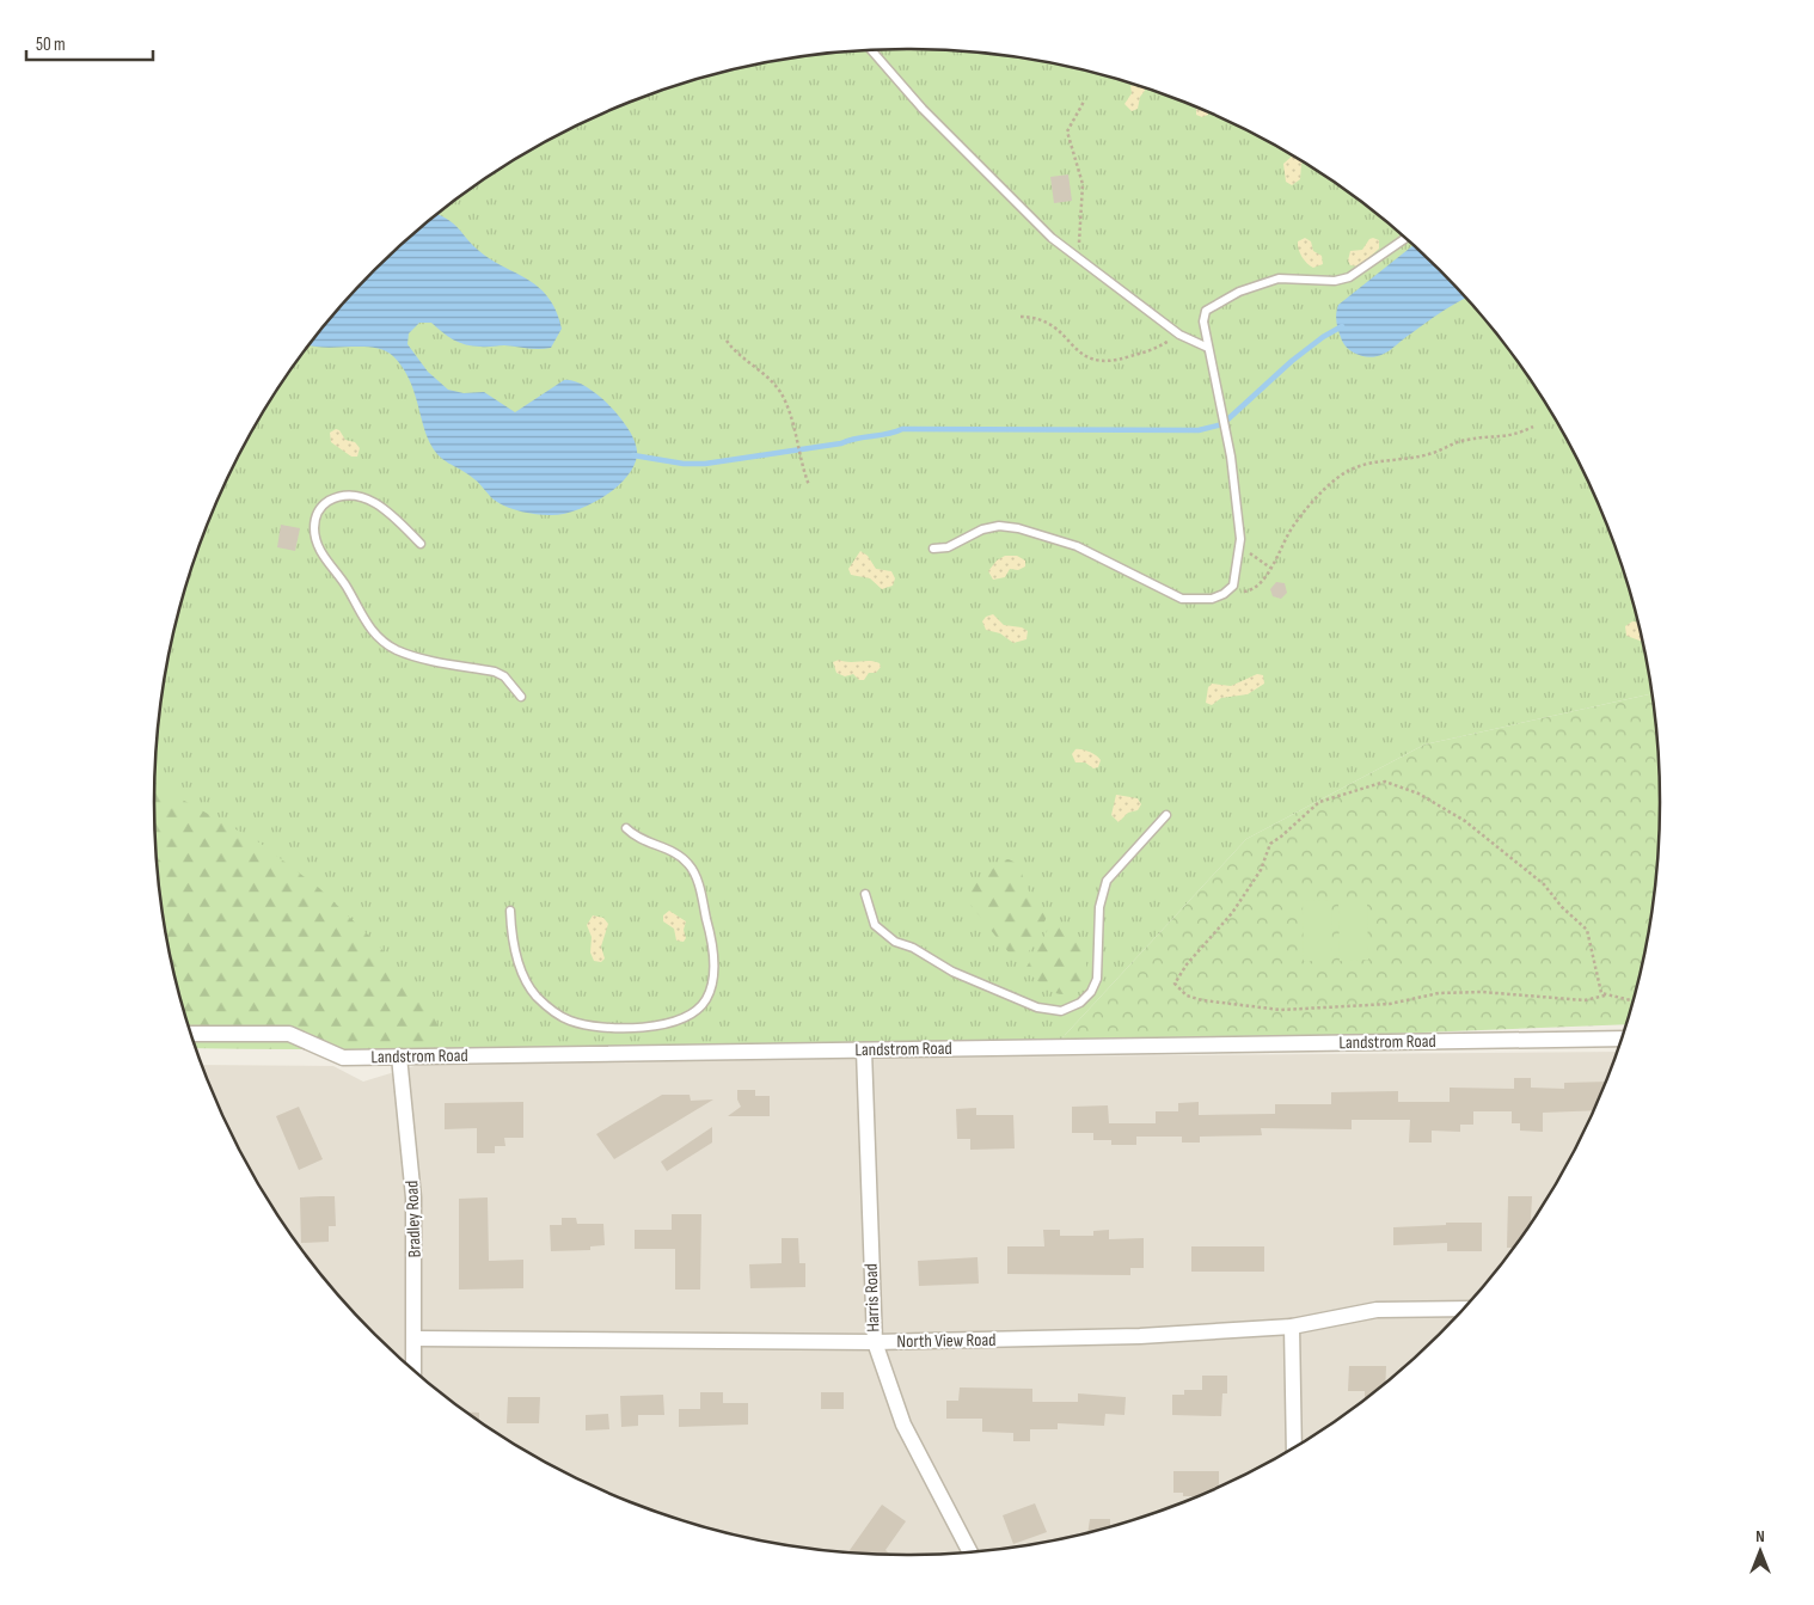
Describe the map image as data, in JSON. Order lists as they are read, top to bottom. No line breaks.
{"streets":{"street":["Landstrom Road","Bradley Road","Harris Road","North View Road"]},"crossings":[["Landstrom Road","Bradley Road"],["Landstrom Road","Harris Road"],["Bradley Road","North View Road"],["Harris Road","North View Road"]],"scale_bar":"50 m","north":"top"}
